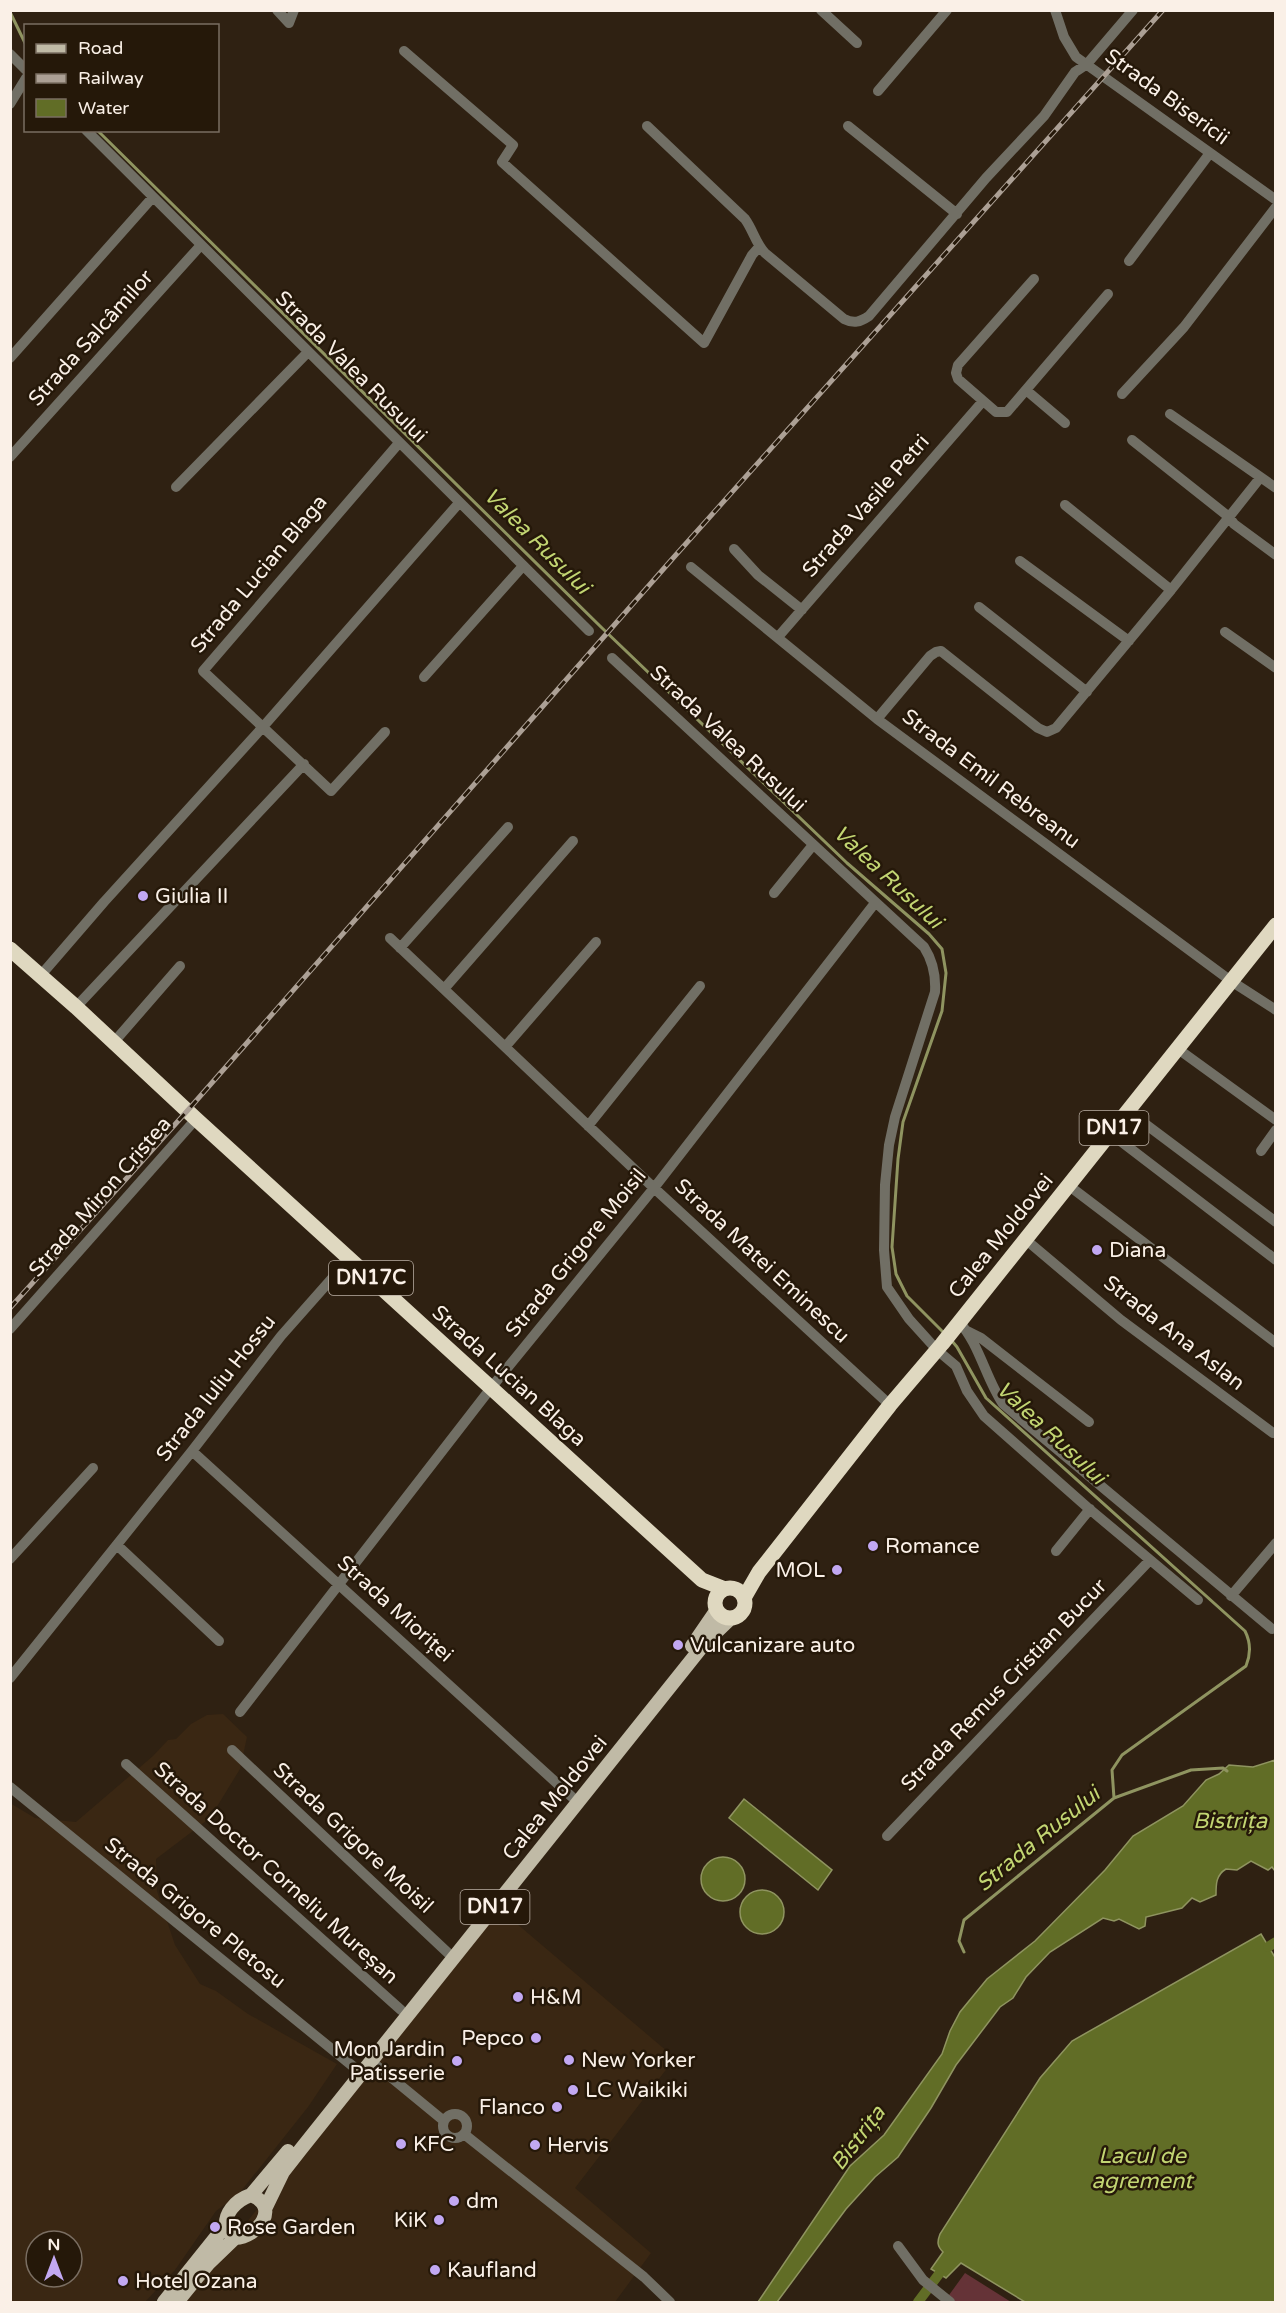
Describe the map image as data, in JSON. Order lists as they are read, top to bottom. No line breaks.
{"streets":{"highway":["Strada Lucian Blaga","DN17","Calea Moldovei","DN17C"],"street":["Strada Bisericii","Strada Salcâmilor","Strada Valea Rusului","Strada Vasile Petri","Strada Emil Rebreanu","Strada Miron Cristea","Strada Grigore Moisil","Strada Matei Eminescu","Strada Ana Aslan","Strada Iuliu Hossu","Strada Mioriței","Strada Remus Cristian Bucur","Strada Doctor Corneliu Mureșan","Strada Grigore Pletosu"]},"crossings":[["Strada Salcâmilor","Strada Valea Rusului"],["Strada Valea Rusului","Strada Lucian Blaga"],["Strada Valea Rusului","Calea Moldovei"],["Strada Valea Rusului","Strada Grigore Moisil"],["Strada Valea Rusului","Strada Remus Cristian Bucur"],["Strada Vasile Petri","Strada Emil Rebreanu"],["Strada Lucian Blaga","DN17"],["Strada Lucian Blaga","Strada Miron Cristea"],["Strada Lucian Blaga","Calea Moldovei"],["Strada Lucian Blaga","Strada Grigore Moisil"],["Strada Lucian Blaga","Strada Iuliu Hossu"],["Strada Emil Rebreanu","Calea Moldovei"],["DN17","Calea Moldovei"],["Calea Moldovei","Strada Grigore Moisil"],["Calea Moldovei","Strada Matei Eminescu"],["Calea Moldovei","Strada Ana Aslan"],["Calea Moldovei","Strada Mioriței"],["Calea Moldovei","Strada Doctor Corneliu Mureșan"],["Calea Moldovei","Strada Grigore Pletosu"],["Strada Grigore Moisil","Strada Matei Eminescu"],["Strada Grigore Moisil","Strada Mioriței"],["Strada Iuliu Hossu","Strada Mioriței"]],"water":["Valea Rusului","Bistrița","Strada Rusului","Lacul de agrement"],"places":["Giulia II","Diana","Romance","MOL","Vulcanizare auto","H&M","Pepco","New Yorker","Mon Jardin Patisserie","LC Waikiki","Flanco","KFC","Hervis","dm","KiK","Rose Garden","Kaufland","Hotel Ozana"],"legend":["Road","Railway","Water"],"north":"top"}
